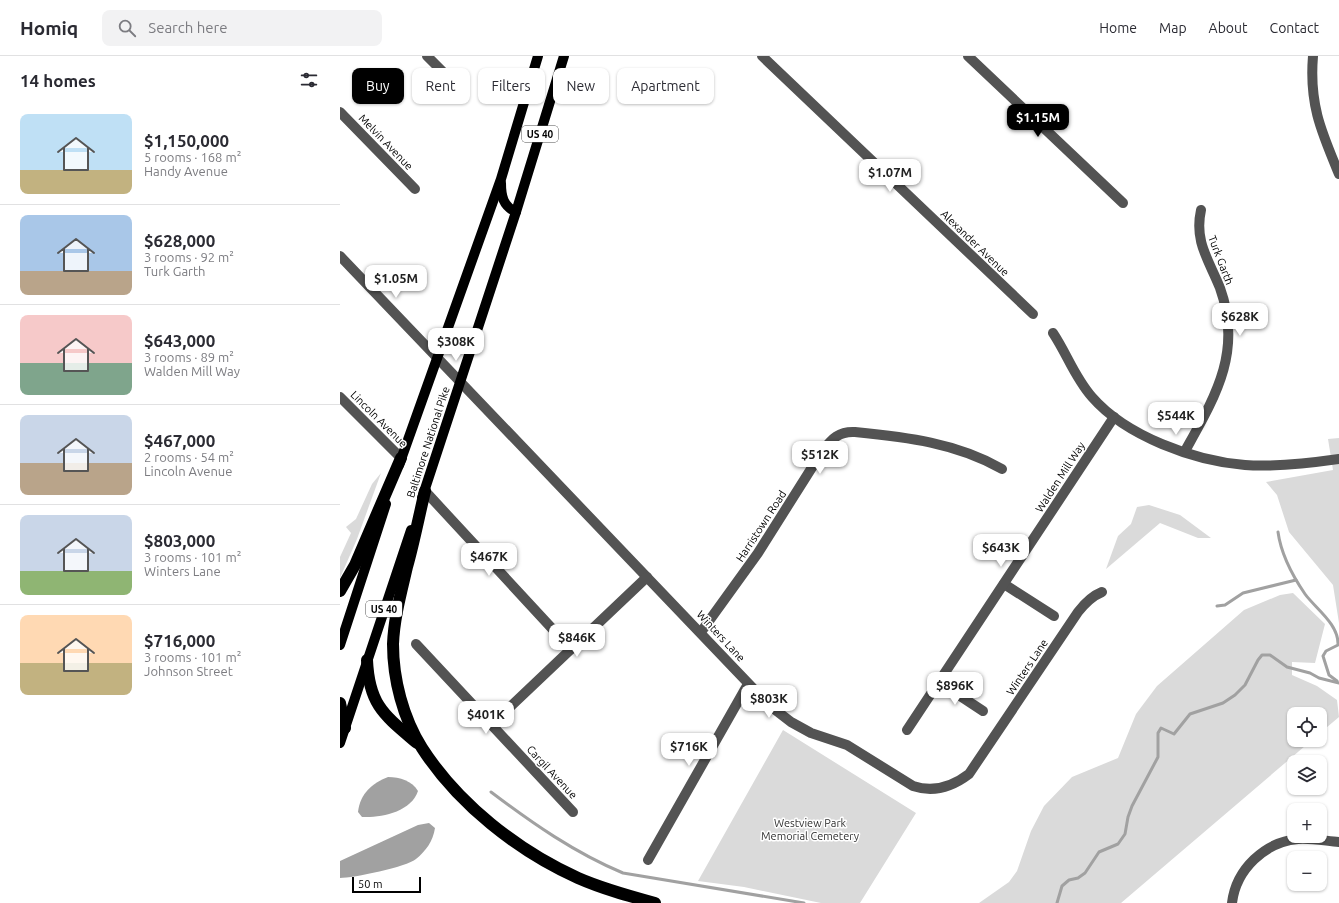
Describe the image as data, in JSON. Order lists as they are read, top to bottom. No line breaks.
{"streets":{"main road":["US 40","Baltimore National Pike"],"street":["Melvin Avenue","Alexander Avenue","Turk Garth","Lincoln Avenue","Walden Mill Way","Harristown Road","Winters Lane","Cargil Avenue"]},"crossings":[["Lincoln Avenue","Baltimore National Pike"],["Baltimore National Pike","Winters Lane"],["Harristown Road","Winters Lane"]],"parks":["Westview Park Memorial Cemetery"],"scale_bar":"50 m","page":{"header":"Homiq","search":"Search here","nav":["Home","Map","About","Contact"],"heading":"14 homes","chip":["Buy","Rent","Filters","New","Apartment"],"list":[{"name":"$1,150,000","note":"5 rooms · 168 m² · Handy Avenue"},{"name":"$628,000","note":"3 rooms · 92 m² · Turk Garth"},{"name":"$643,000","note":"3 rooms · 89 m² · Walden Mill Way"},{"name":"$467,000","note":"2 rooms · 54 m² · Lincoln Avenue"},{"name":"$803,000","note":"3 rooms · 101 m² · Winters Lane"},{"name":"$716,000","note":"3 rooms · 101 m² · Johnson Street"}],"price":["$1.15M","$1.07M","$1.05M","$628K","$308K","$544K","$512K","$643K","$467K","$846K","$896K","$803K","$401K","$716K"],"map_buttons":["+","−"],"scale":"50 m"}}
